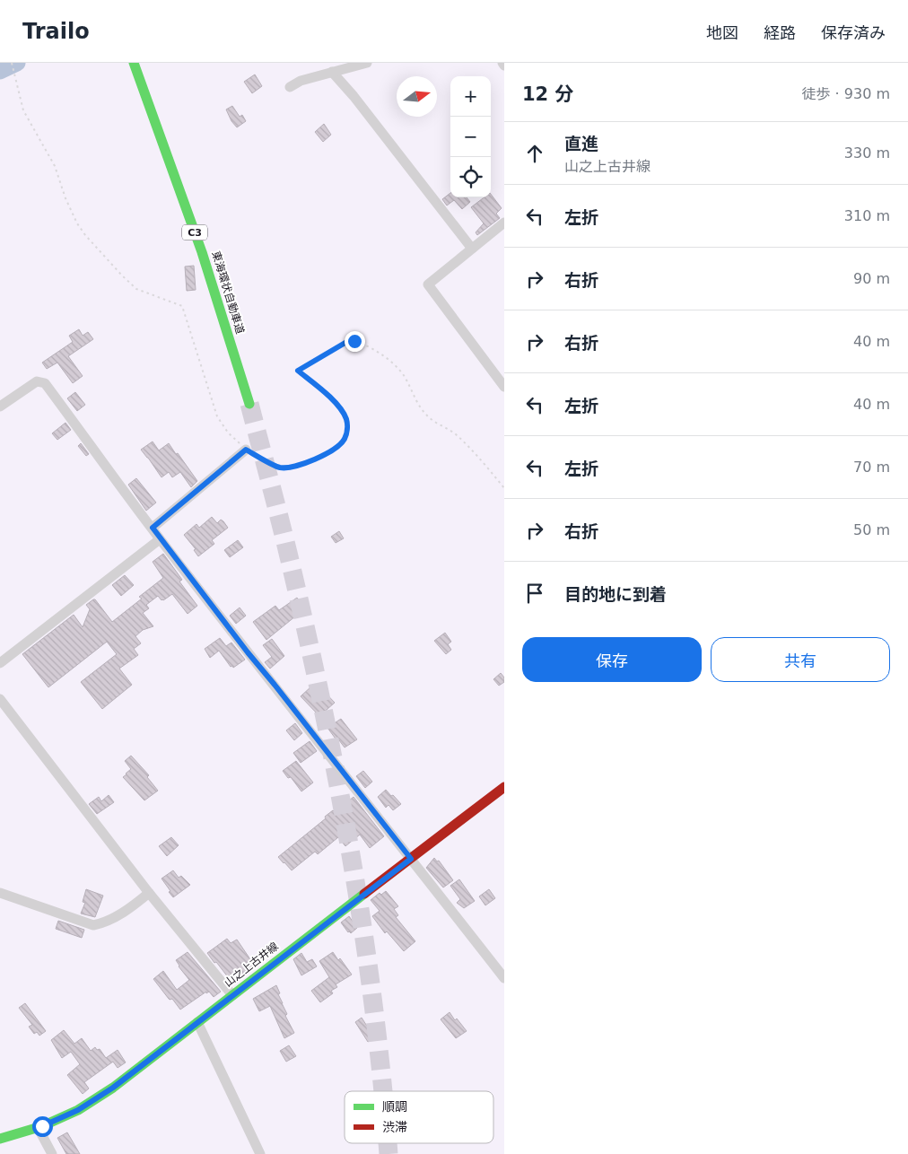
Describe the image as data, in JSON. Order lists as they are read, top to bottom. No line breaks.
{"streets":{"main road":["C3","東海環状自動車道","山之上古井線"]},"legend":["順調","渋滞"],"north":"right","page":{"header":"Trailo","nav":["地図","経路","保存済み"],"heading":["12 分","徒歩 · 930 m"],"map_buttons":["+","−"],"list":[["直進","山之上古井線","330 m"],["左折","310 m"],["右折","90 m"],["右折","40 m"],["左折","40 m"],["左折","70 m"],["右折","50 m"],"目的地に到着"],"buttons":["保存","共有"]}}
